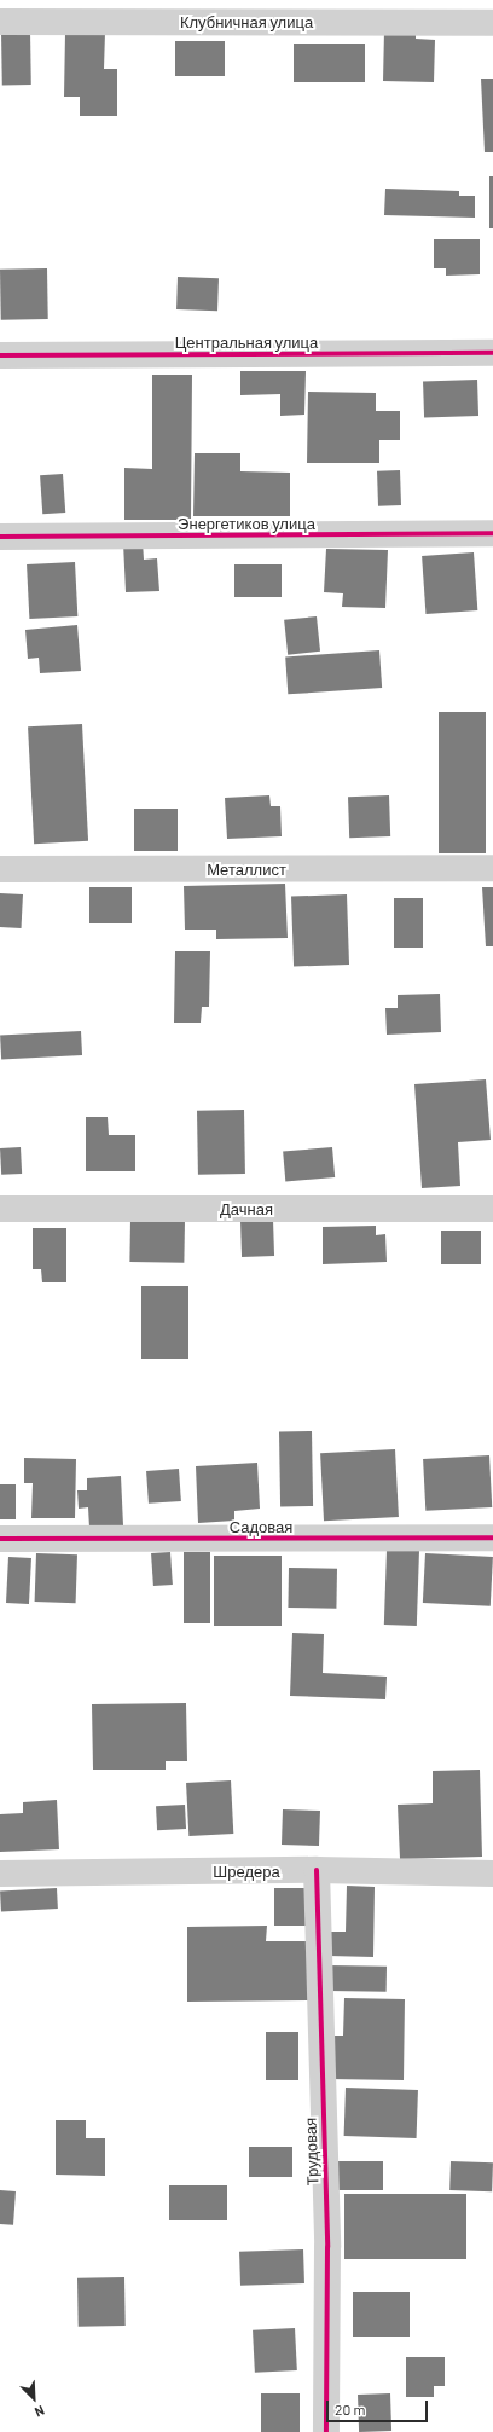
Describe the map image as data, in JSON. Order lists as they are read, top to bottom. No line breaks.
{"streets":{"street":["Клубничная улица","Центральная улица","Энергетиков улица","Металлист","Дачная","Садовая","Шредера","Трудовая"]},"crossings":[["Шредера","Трудовая"]],"scale_bar":"20 m","north":"bottom right"}
